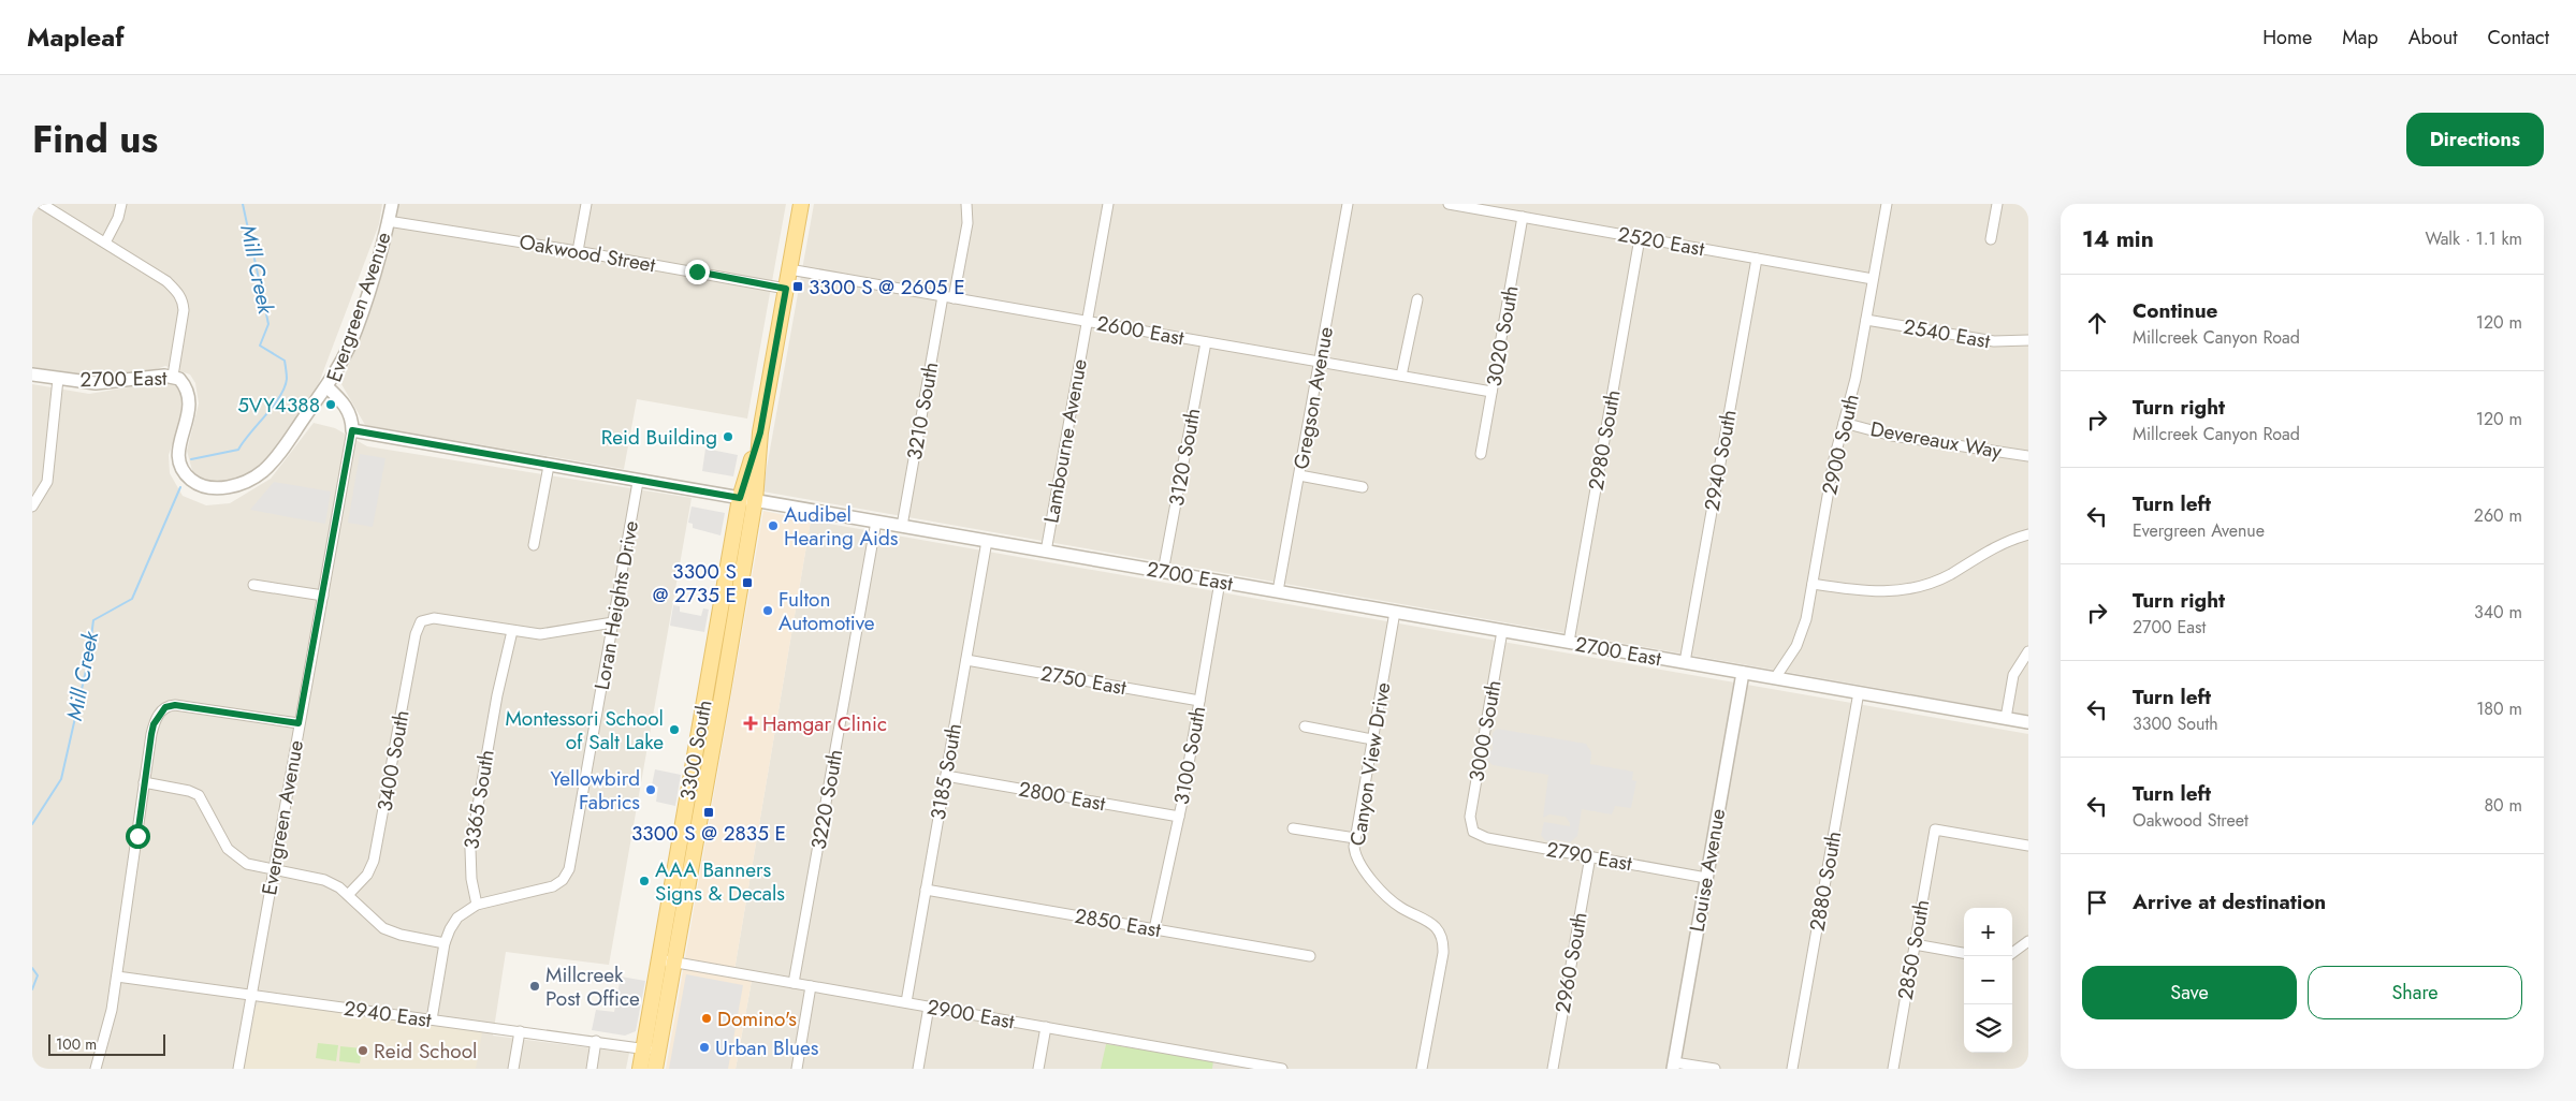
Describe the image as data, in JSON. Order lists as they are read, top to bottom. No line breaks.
{"streets":{"main road":["3300 South"],"street":["2520 East","Oakwood Street","Evergreen Avenue","2600 East","2540 East","3020 South","2700 East","Gregson Avenue","3210 South","2980 South","Devereaux Way","Lambourne Avenue","2900 South","3120 South","2940 South","Loran Heights Drive","2750 East","3000 South","3100 South","3400 South","Canyon View Drive","3185 South","2800 East","3365 South","3220 South","2790 East","Louise Avenue","2880 South","2850 East","2850 South","2960 South","2940 East","2900 East"]},"crossings":[["2520 East","3020 South"],["2520 East","2980 South"],["2520 East","2900 South"],["2520 East","2940 South"],["Oakwood Street","Evergreen Avenue"],["Oakwood Street","3300 South"],["Evergreen Avenue","2700 East"],["Evergreen Avenue","2940 East"],["2600 East","3020 South"],["2600 East","Gregson Avenue"],["2600 East","3210 South"],["2600 East","Lambourne Avenue"],["2600 East","3120 South"],["2600 East","3300 South"],["2540 East","2900 South"],["2700 East","Gregson Avenue"],["2700 East","3210 South"],["2700 East","2980 South"],["2700 East","Lambourne Avenue"],["2700 East","2900 South"],["2700 East","3120 South"],["2700 East","2940 South"],["2700 East","Loran Heights Drive"],["2700 East","3000 South"],["2700 East","3300 South"],["2700 East","3100 South"],["2700 East","Canyon View Drive"],["2700 East","3185 South"],["2700 East","3220 South"],["2700 East","Louise Avenue"],["2700 East","2880 South"],["Devereaux Way","2900 South"],["Loran Heights Drive","3365 South"],["2750 East","3100 South"],["2750 East","3185 South"],["3000 South","2790 East"],["3300 South","2940 East"],["3300 South","2900 East"],["3100 South","2800 East"],["3100 South","2850 East"],["3400 South","3365 South"],["3185 South","2800 East"],["3185 South","2850 East"],["3185 South","2900 East"],["3220 South","2900 East"],["2790 East","Louise Avenue"],["2790 East","2960 South"]],"water":["Mill Creek"],"places":{"transit":["3300 S @ 2605 E","3300 S @ 2735 E","3300 S @ 2835 E"],"other":["5VY4388","Reid Building","Audibel Hearing Aids","Fulton Automotive","Montessori School of Salt Lake","Yellowbird Fabrics","AAA Banners Signs & Decals","Millcreek Post Office","Domino's","Urban Blues","Reid School"],"health":["Hamgar Clinic"]},"scale_bar":"100 m","page":{"header":"Mapleaf","nav":["Home","Map","About","Contact"],"title":"Find us","buttons":["Directions",["Save","Share"]],"heading":["14 min","Walk · 1.1 km"],"list":[["Continue","Millcreek Canyon Road","120 m"],["Turn right","Millcreek Canyon Road","120 m"],["Turn left","Evergreen Avenue","260 m"],["Turn right","2700 East","340 m"],["Turn left","3300 South","180 m"],["Turn left","Oakwood Street","80 m"],"Arrive at destination"],"map_buttons":["+","−"],"scale":"100 m"}}
